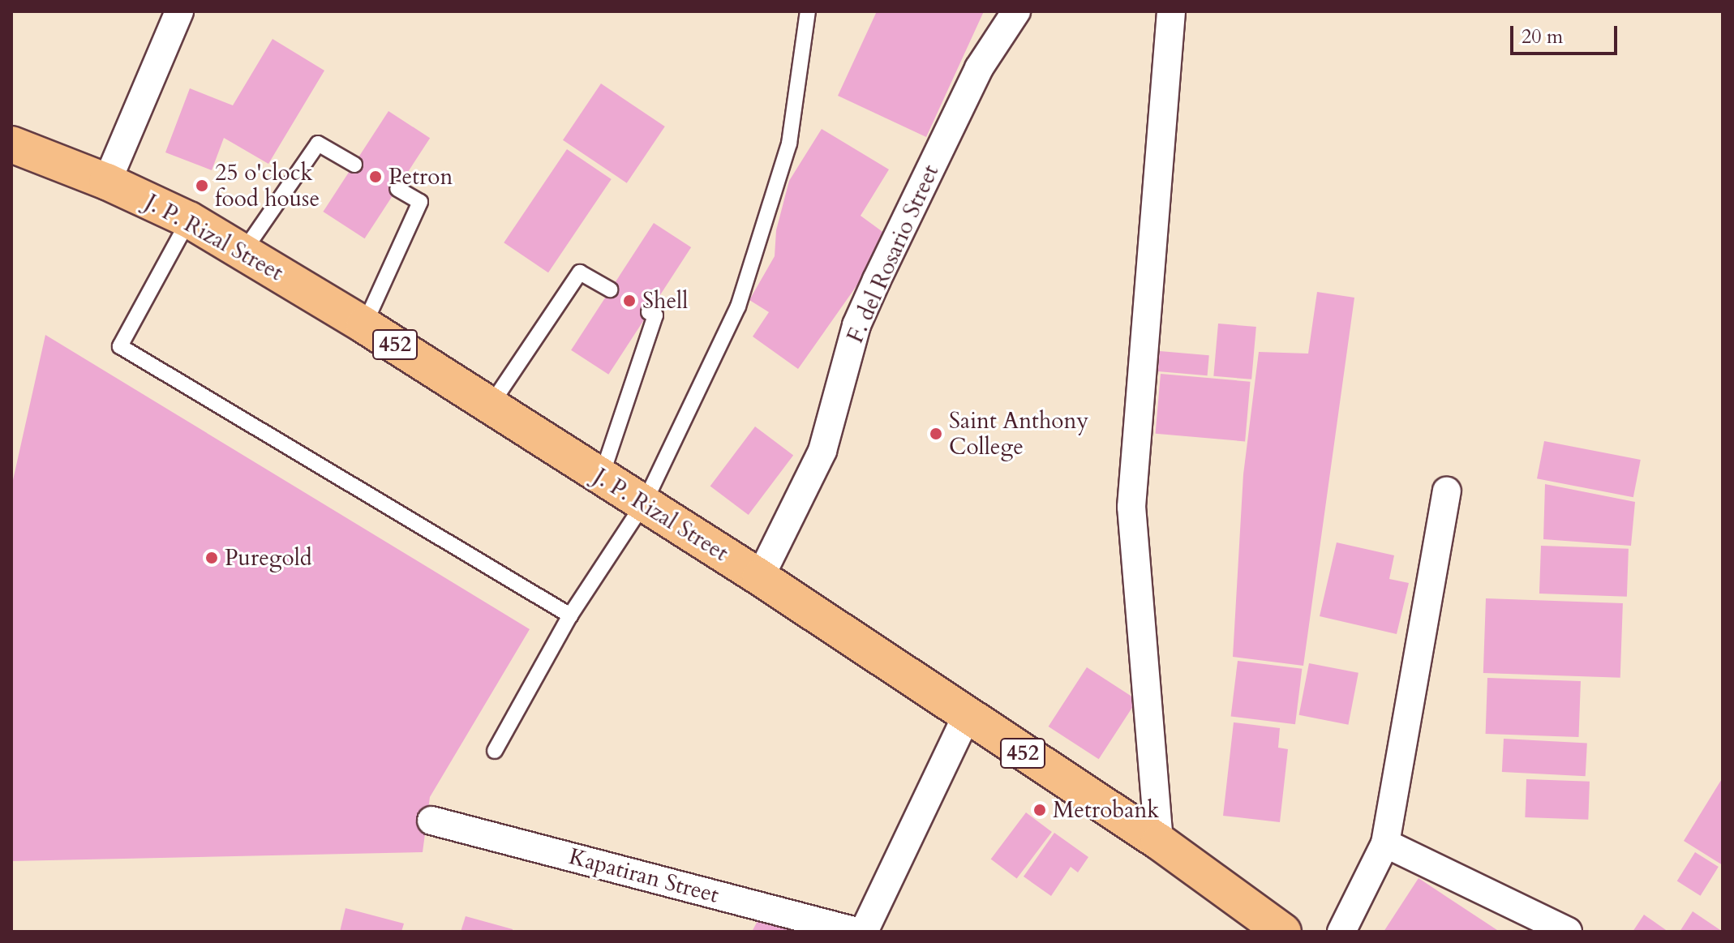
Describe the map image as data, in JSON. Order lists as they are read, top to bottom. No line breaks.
{"streets":{"highway":["J. P. Rizal Street","452"],"street":["F. del Rosario Street","Kapatiran Street"]},"crossings":[["J. P. Rizal Street","F. del Rosario Street"]],"places":["Petron","25 o'clock food house","Shell","Saint Anthony College","Puregold","Metrobank"],"scale_bar":"20 m"}
